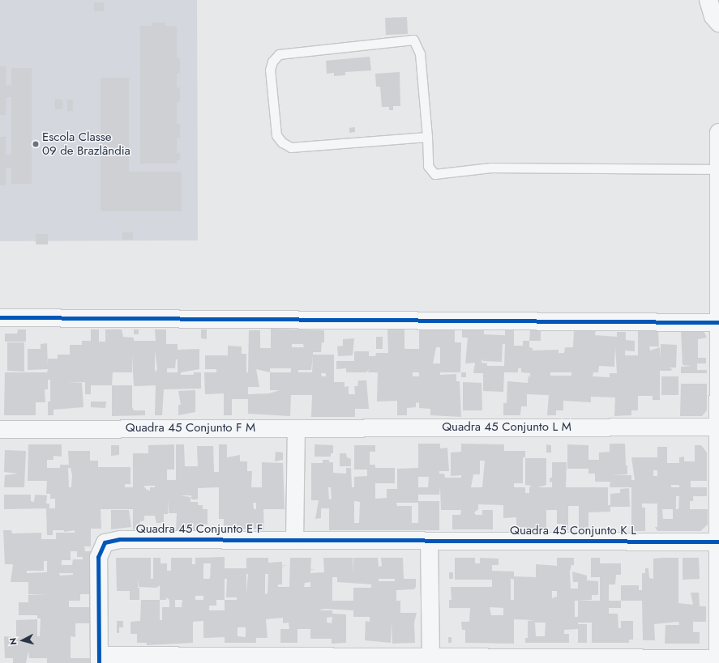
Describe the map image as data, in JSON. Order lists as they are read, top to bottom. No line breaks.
{"streets":{"street":["Quadra 45 Conjunto L M","Quadra 45 Conjunto F M","Quadra 45 Conjunto E F","Quadra 45 Conjunto K L"]},"crossings":[["Quadra 45 Conjunto L M","Quadra 45 Conjunto F M"],["Quadra 45 Conjunto E F","Quadra 45 Conjunto K L"]],"places":["Escola Classe 09 de Brazlândia"],"north":"left"}
